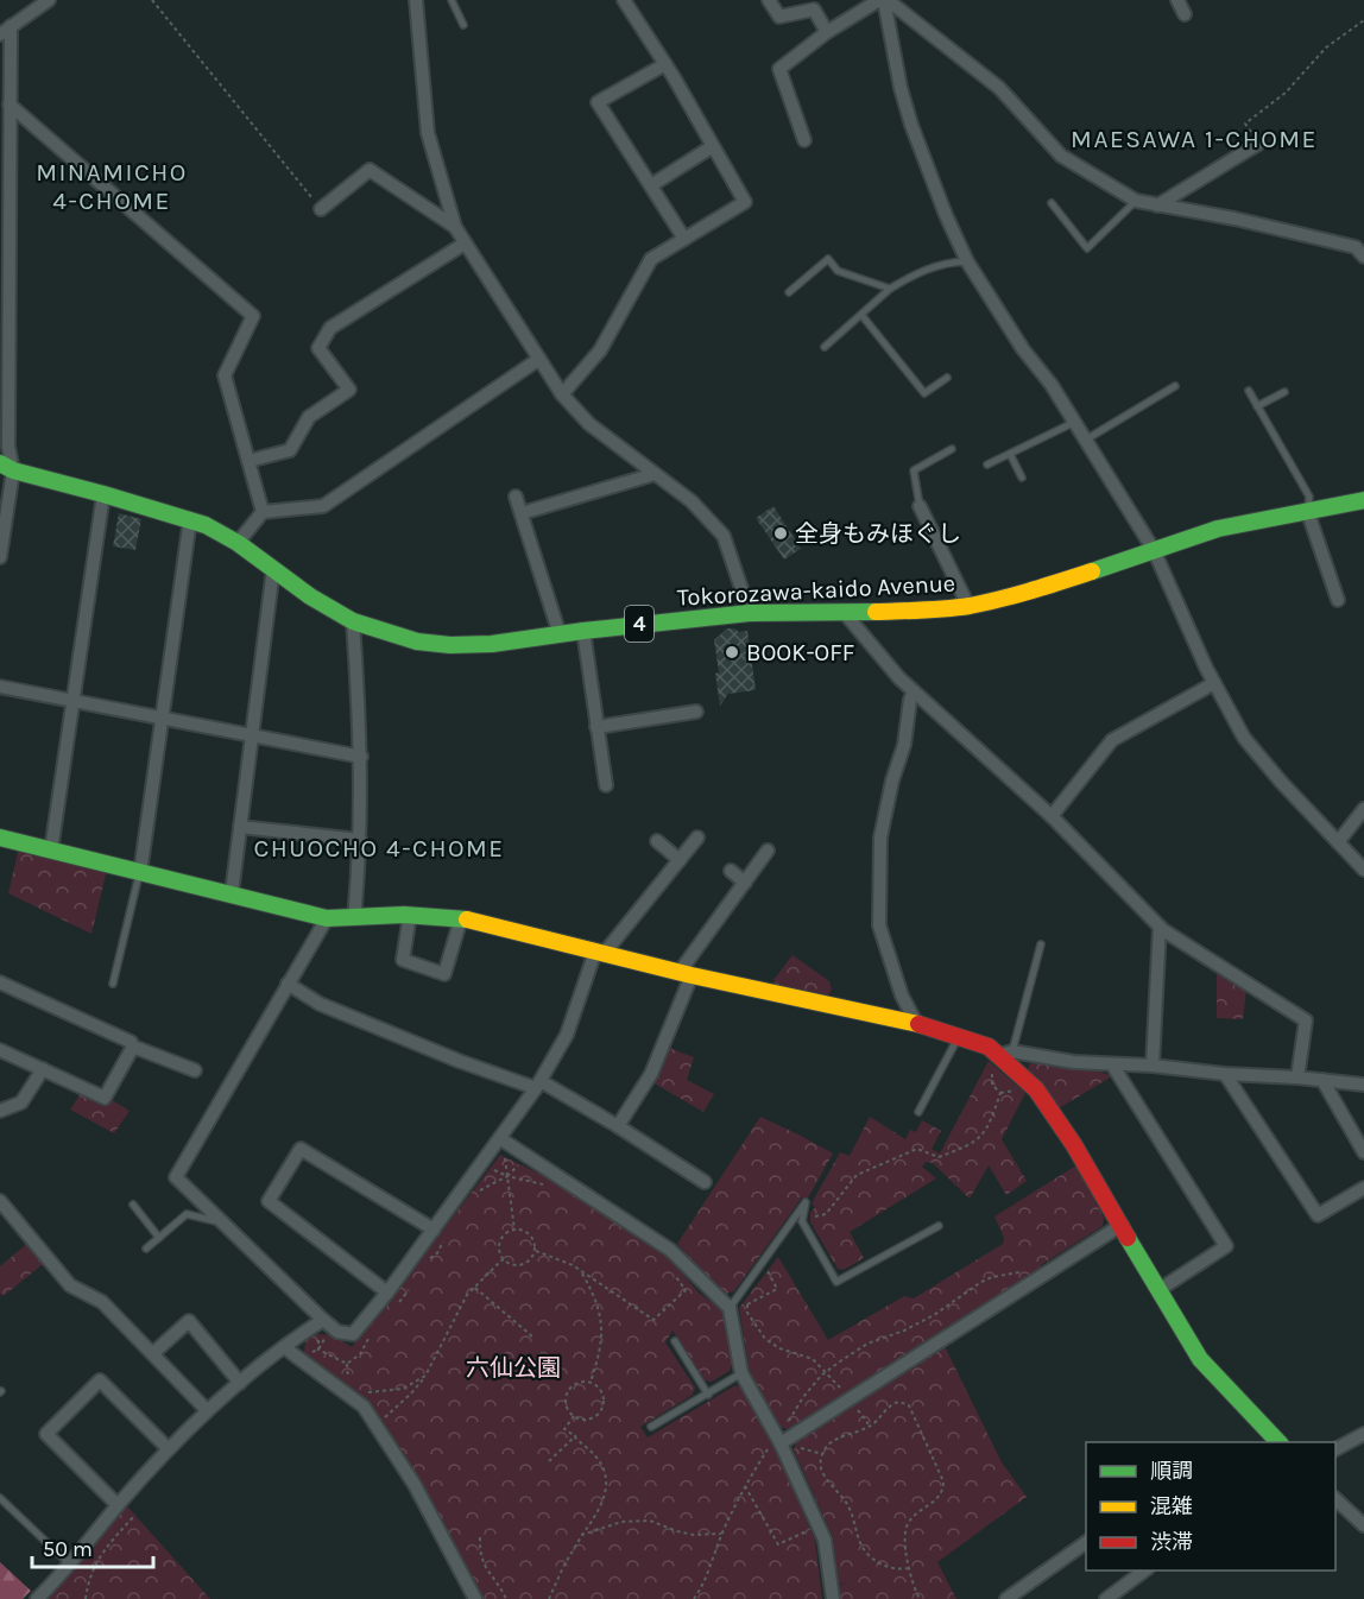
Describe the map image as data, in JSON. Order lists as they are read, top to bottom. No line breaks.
{"streets":{"street":["Tokorozawa-kaido Avenue","4"]},"districts":["MAESAWA 1-CHOME","MINAMICHO 4-CHOME","CHUOCHO 4-CHOME"],"parks":["六仙公園"],"places":["全身もみほぐし","BOOK-OFF"],"legend":["順調","混雑","渋滞"],"scale_bar":"50 m"}
